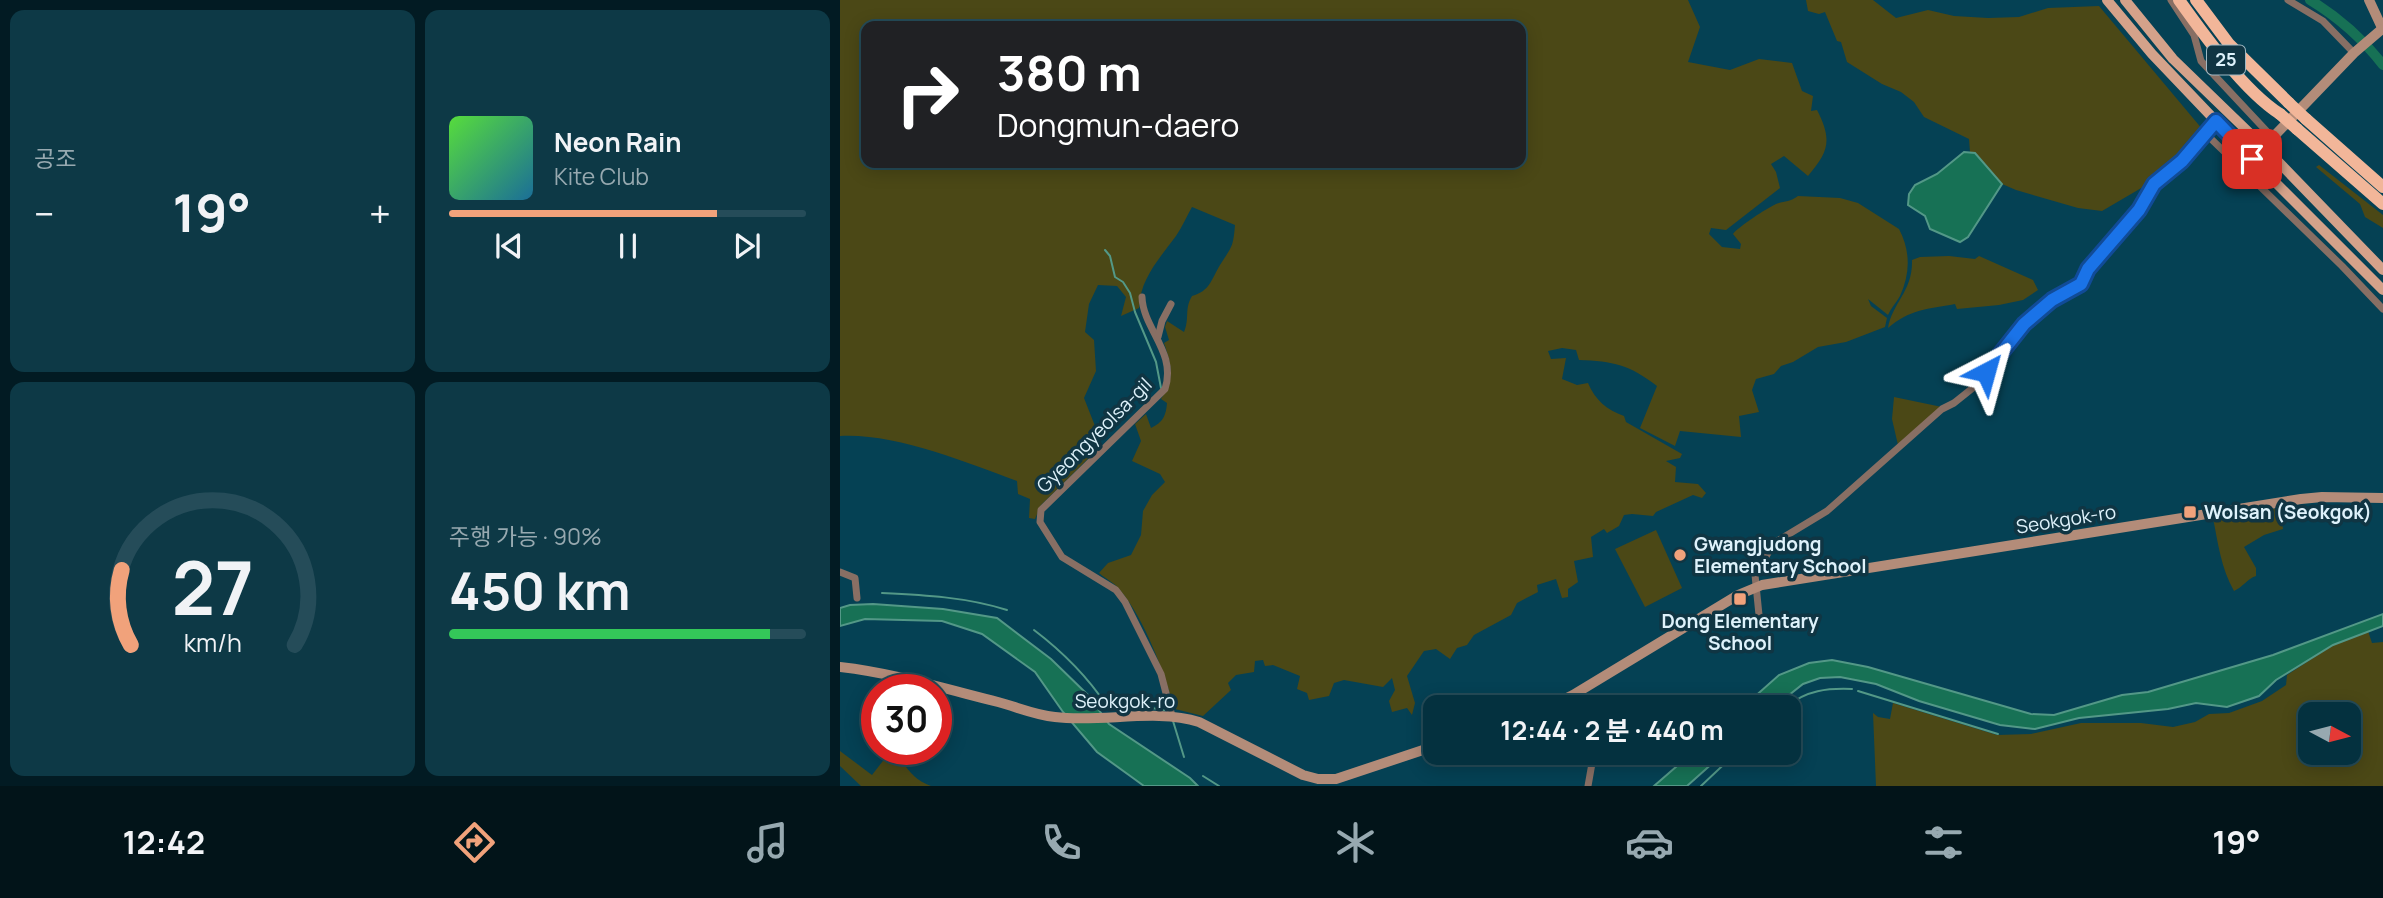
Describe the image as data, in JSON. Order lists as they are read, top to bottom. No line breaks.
{"streets":{"highway":["25"],"street":["Gyeongyeolsa-gil","Seokgok-ro"]},"crossings":[["Gyeongyeolsa-gil","Seokgok-ro"]],"places":{"transit":["Wolsan (Seokgok)","Dong Elementary School"],"other":["Gwangjudong Elementary School"]},"north":"right","page":{"tile":["공조",["주행 가능 · 90%","450 km"]],"turn":["380 m","Dongmun-daero"],"song":["Neon Rain","Kite Club"],"heat":["−","19°","+"],"limit":"30","trip":"12:44 · 2 분 · 440 m","tabs":["12:42","19°"],"gauge":["27","km/h"]}}
